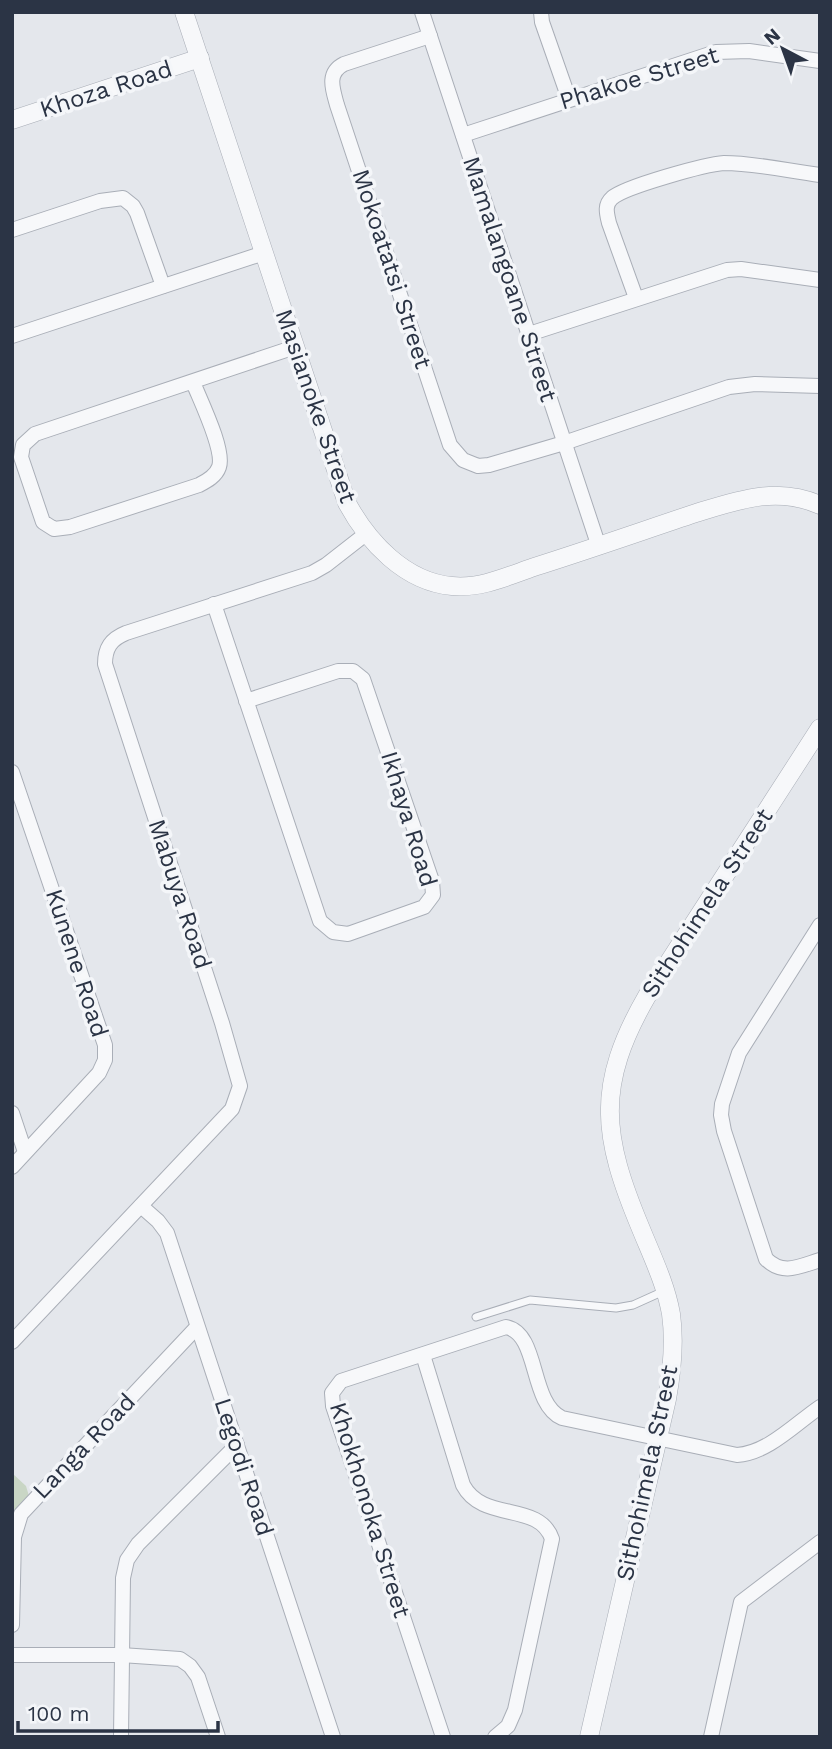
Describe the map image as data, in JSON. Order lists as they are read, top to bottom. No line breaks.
{"streets":{"street":["Phakoe Street","Khoza Road","Mokoatatsi Street","Mamalangoane Street","Masianoke Street","Ikhaya Road","Mabuya Road","Sithohimela Street","Kunene Road","Langa Road","Legodi Road","Khokhonoka Street"]},"crossings":[["Phakoe Street","Mamalangoane Street"],["Khoza Road","Masianoke Street"],["Mokoatatsi Street","Mamalangoane Street"],["Mamalangoane Street","Masianoke Street"],["Masianoke Street","Mabuya Road"],["Ikhaya Road","Mabuya Road"],["Mabuya Road","Legodi Road"],["Sithohimela Street","Khokhonoka Street"],["Langa Road","Legodi Road"]],"scale_bar":"100 m","north":"top left"}
